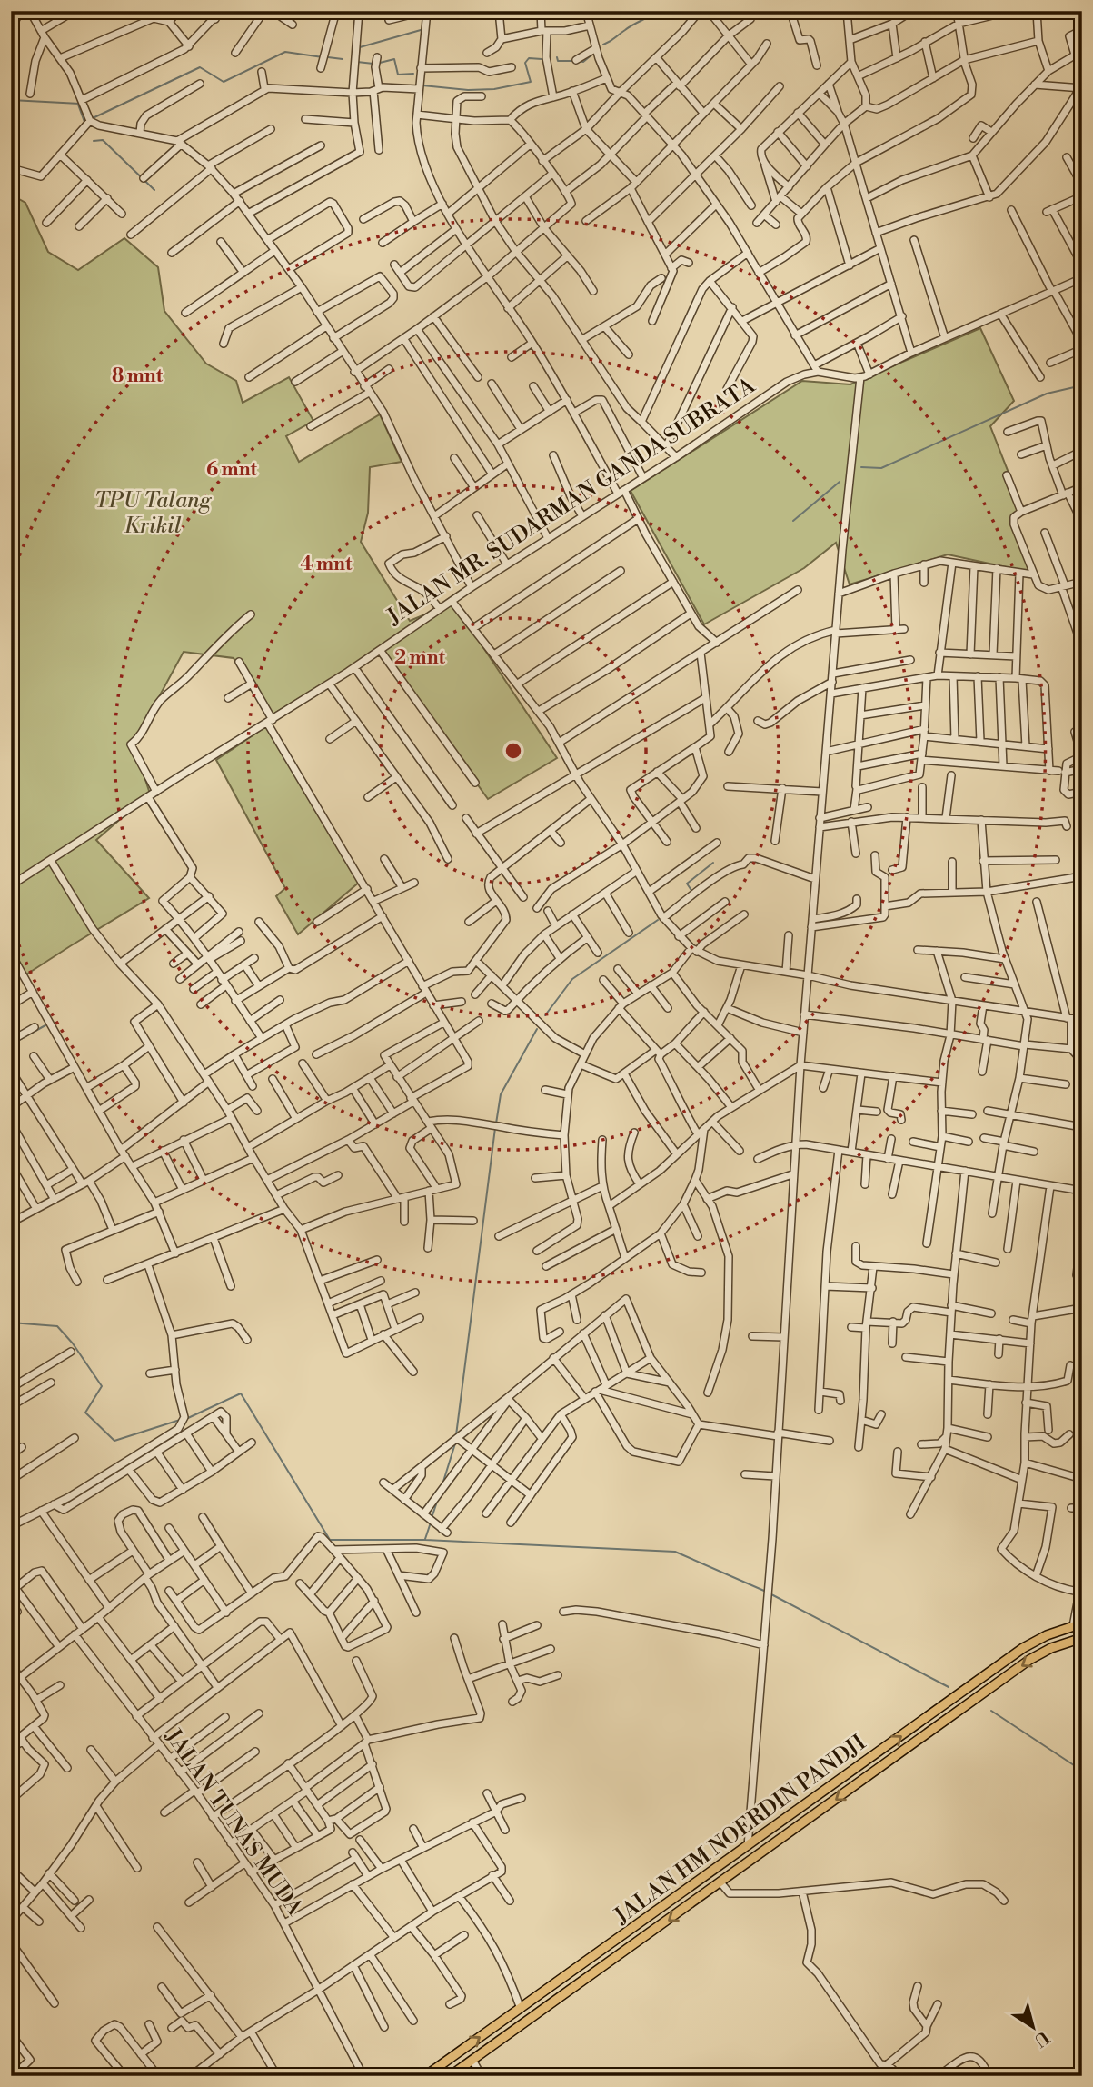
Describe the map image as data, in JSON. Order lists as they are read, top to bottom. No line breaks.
{"streets":{"main road":["JALAN HM NOERDIN PANDJI"],"street":["JALAN MR. SUDARMAN GANDA SUBRATA","JALAN TUNAS MUDA"]},"parks":["TPU Talang Krikil"],"north":"bottom right","rings":["8 mnt","6 mnt","4 mnt","2 mnt"]}
